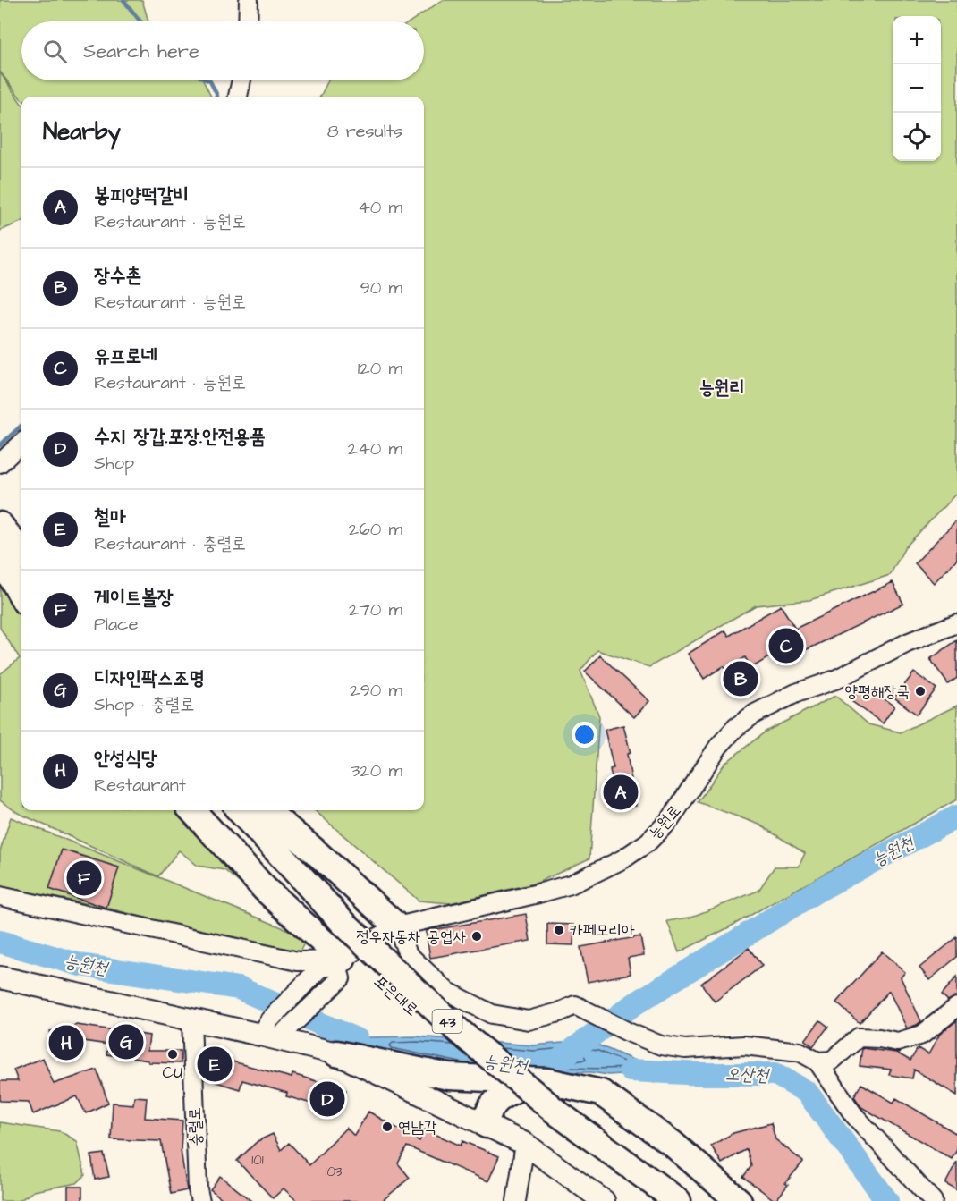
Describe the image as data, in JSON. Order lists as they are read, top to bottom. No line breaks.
{"streets":{"highway":["43"],"street":["능원로","충렬로"]},"districts":["능원리"],"water":["능원천","오산천"],"places":["양평해장국","카페모리아","정우자동차 공업사","CU","연남각"],"house_numbers":["101","103"],"page":{"map_buttons":["+","−"],"search":"Search here","heading":["Nearby","8 results"],"list":[{"mark":"A","name":"봉피양떡갈비","note":"Restaurant · 능원로","value":"40 m"},{"mark":"B","name":"장수촌","note":"Restaurant · 능원로","value":"90 m"},{"mark":"C","name":"유프로네","note":"Restaurant · 능원로","value":"120 m"},{"mark":"D","name":"수지 장갑.포장.안전용품","note":"Shop","value":"240 m"},{"mark":"E","name":"철마","note":"Restaurant · 충렬로","value":"260 m"},{"mark":"F","name":"게이트볼장","note":"Place","value":"270 m"},{"mark":"G","name":"디자인팍스조명","note":"Shop · 충렬로","value":"290 m"},{"mark":"H","name":"안성식당","note":"Restaurant","value":"320 m"}],"pins":["C","B","A","F","G","H","E","D"]}}
